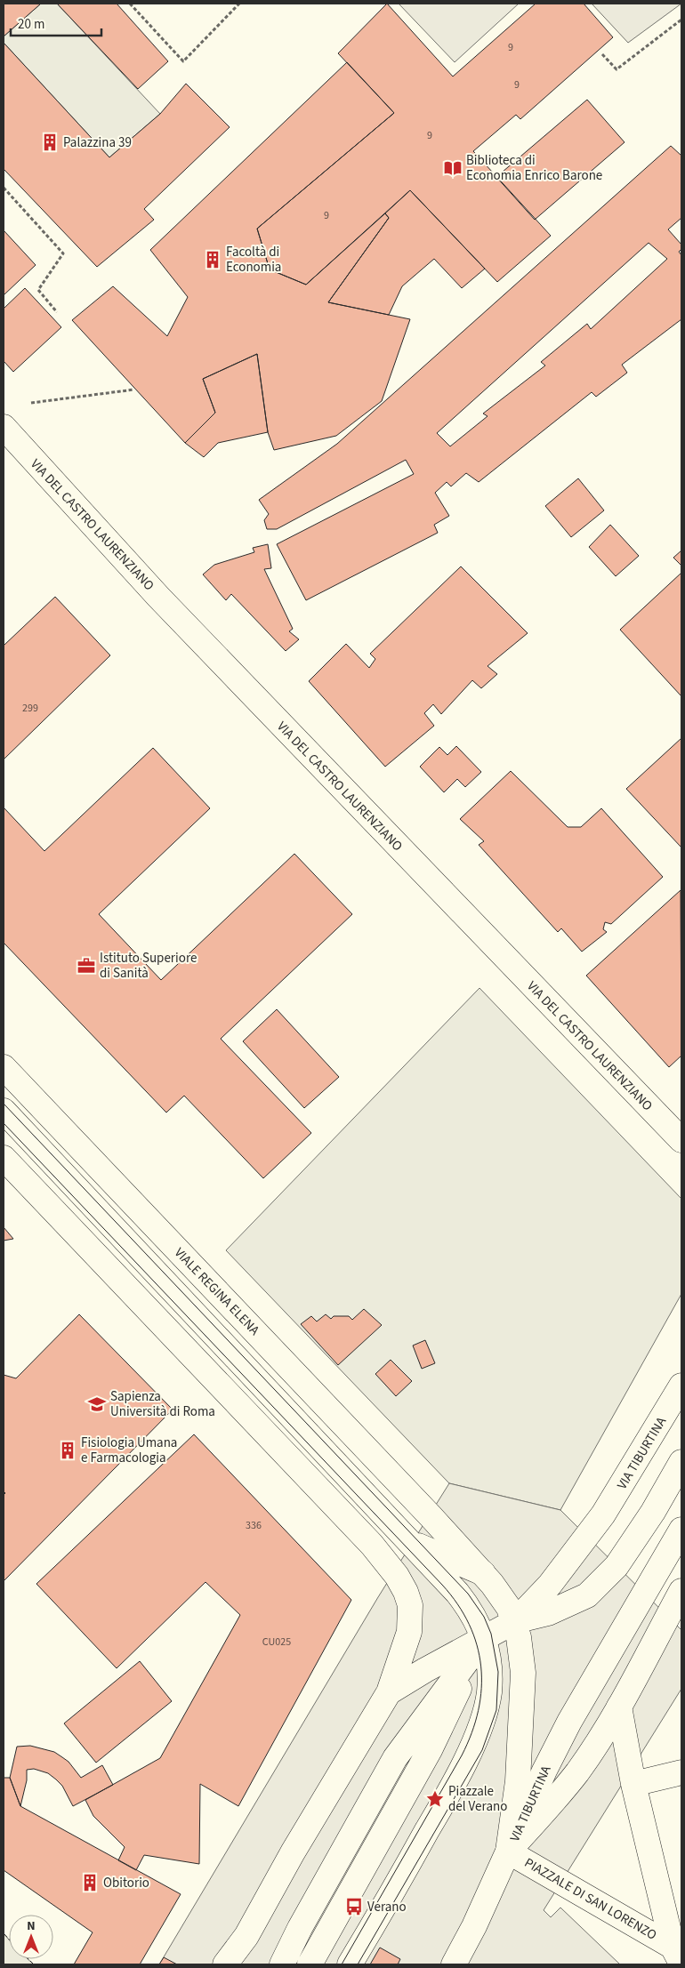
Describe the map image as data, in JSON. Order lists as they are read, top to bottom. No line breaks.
{"streets":{"main road":["VIA DEL CASTRO LAURENZIANO","VIALE REGINA ELENA","VIA TIBURTINA","PIAZZALE DI SAN LORENZO"]},"crossings":[["VIA TIBURTINA","PIAZZALE DI SAN LORENZO"]],"places":{"building":["Palazzina 39","Facoltà di Economia","Fisiologia Umana e Farmacologia","Obitorio"],"library":["Biblioteca di Economia Enrico Barone"],"office":["Istituto Superiore di Sanità"],"school or university":["Sapienza Università di Roma"],"place":["Piazzale del Verano"],"bus stop":["Verano"]},"house_numbers":["9","9","9","9","299","336","CU025"],"scale_bar":"20 m","north":"top"}
